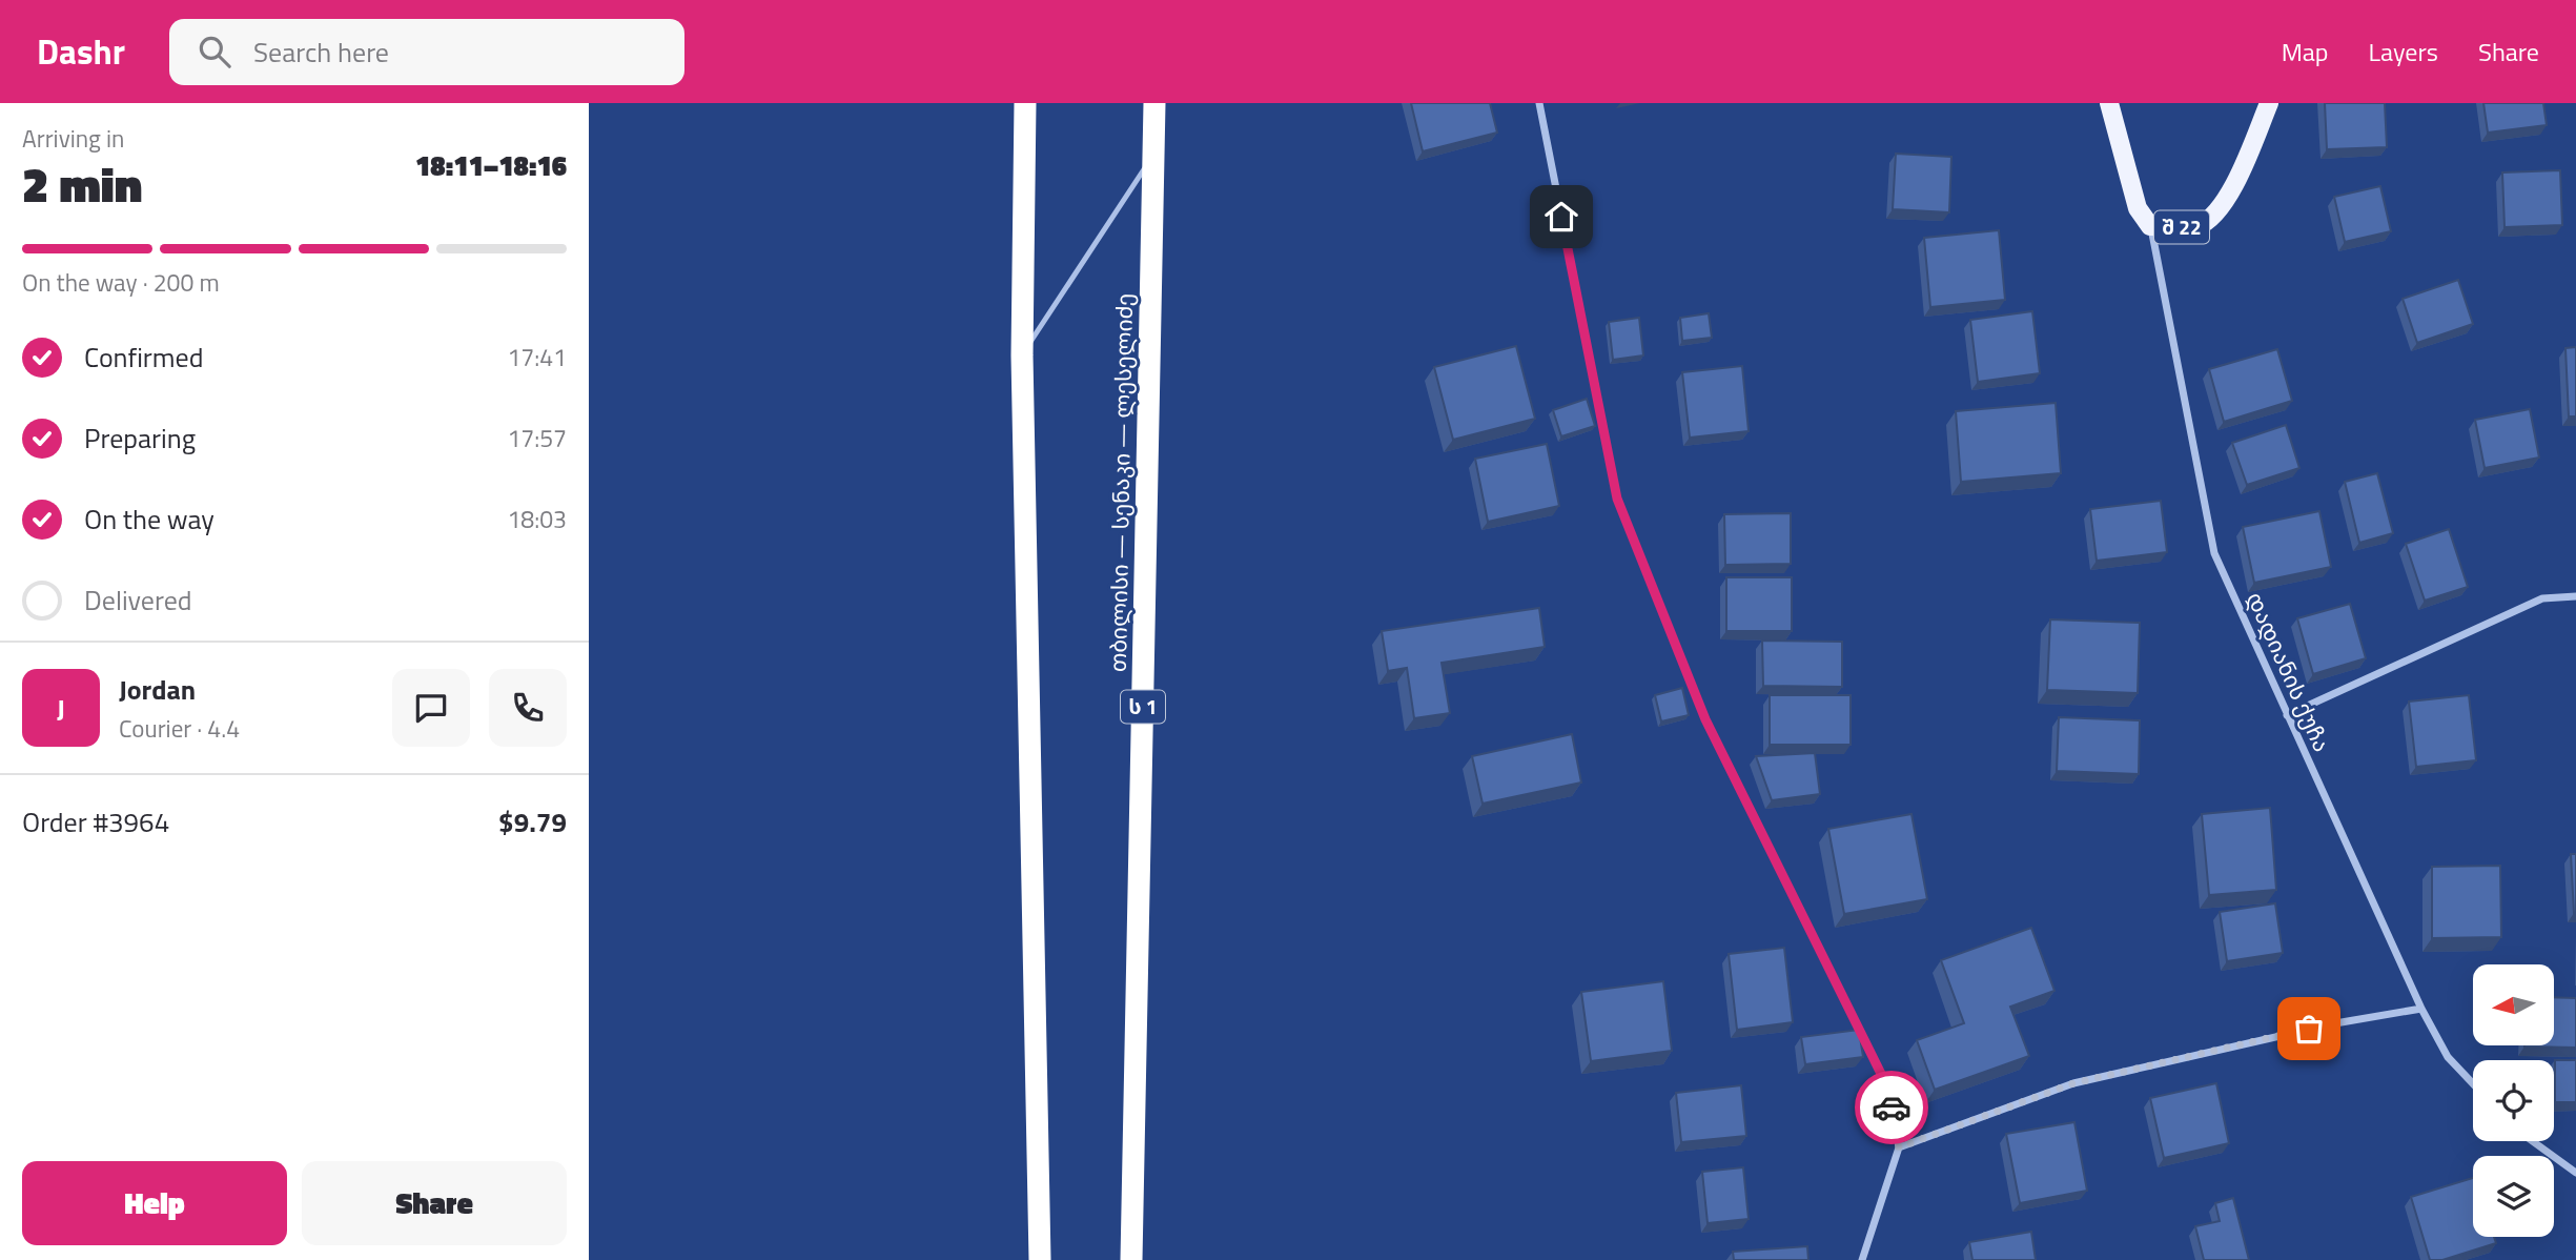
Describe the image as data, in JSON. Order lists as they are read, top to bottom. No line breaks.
{"streets":{"highway":["თბილისი — სენაკი — ლესელიძე","ს 1"],"main road":["შ 22"],"street":["დადიანის ქუჩა"]},"crossings":[["შ 22","დადიანის ქუჩა"]],"north":"left","page":{"header":"Dashr","search":"Search here","nav":["Map","Layers","Share"],"heading":["2 min","Arriving in","18:11–18:16"],"panel":["Jordan","Courier · 4.4","Order #3964","$9.79"],"bar":"On the way · 200 m","list":[["Confirmed","17:41"],["Preparing","17:57"],["On the way","18:03"],"Delivered"],"round":"J","buttons":["Help","Share"]}}
